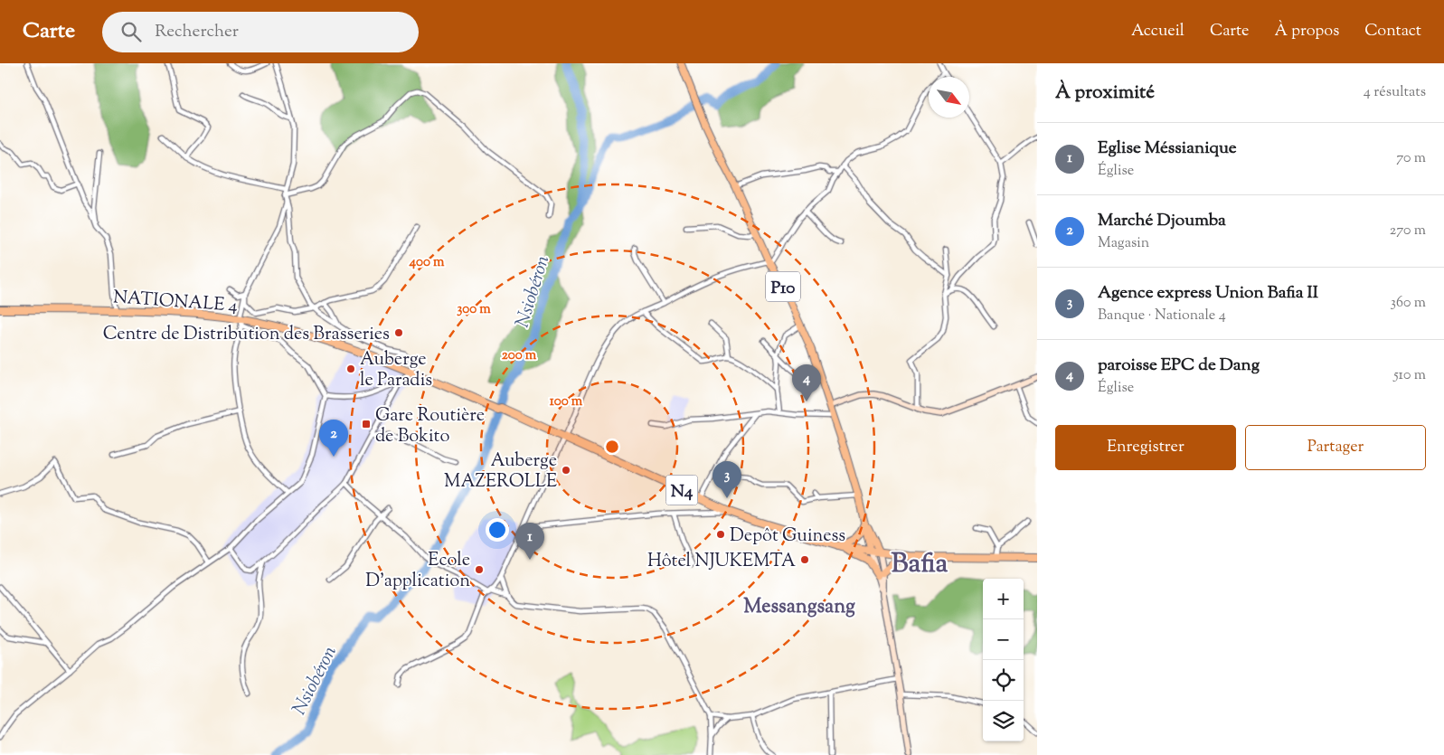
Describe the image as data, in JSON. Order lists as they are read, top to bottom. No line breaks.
{"streets":{"highway":["NATIONALE 4","N4"],"main road":["P10"]},"crossings":[["P10","NATIONALE 4"]],"districts":["Bafia","Messangsang"],"water":["Nsiobéron"],"places":{"other":["Centre de Distribution des Brasseries","Auberge le Paradis","Auberge MAZEROLLE","Depôt Guiness","Hôtel NJUKEMTA","Ecole D'application"],"transit":["Gare Routière de Bokito"]},"north":"bottom right","page":{"header":"Carte","search":"Rechercher","nav":["Accueil","Carte","À propos","Contact"],"heading":["À proximité","4 résultats"],"list":[{"mark":"1","name":"Eglise Méssianique","note":"Église","value":"70 m"},{"mark":"2","name":"Marché Djoumba","note":"Magasin","value":"270 m"},{"mark":"3","name":"Agence express Union Bafia II","note":"Banque · Nationale 4","value":"360 m"},{"mark":"4","name":"paroisse EPC de Dang","note":"Église","value":"510 m"}],"pins":["4","2","3","1"],"buttons":["Enregistrer","Partager"],"map_buttons":["+","−"]},"rings":["400 m","300 m","200 m","100 m"]}
